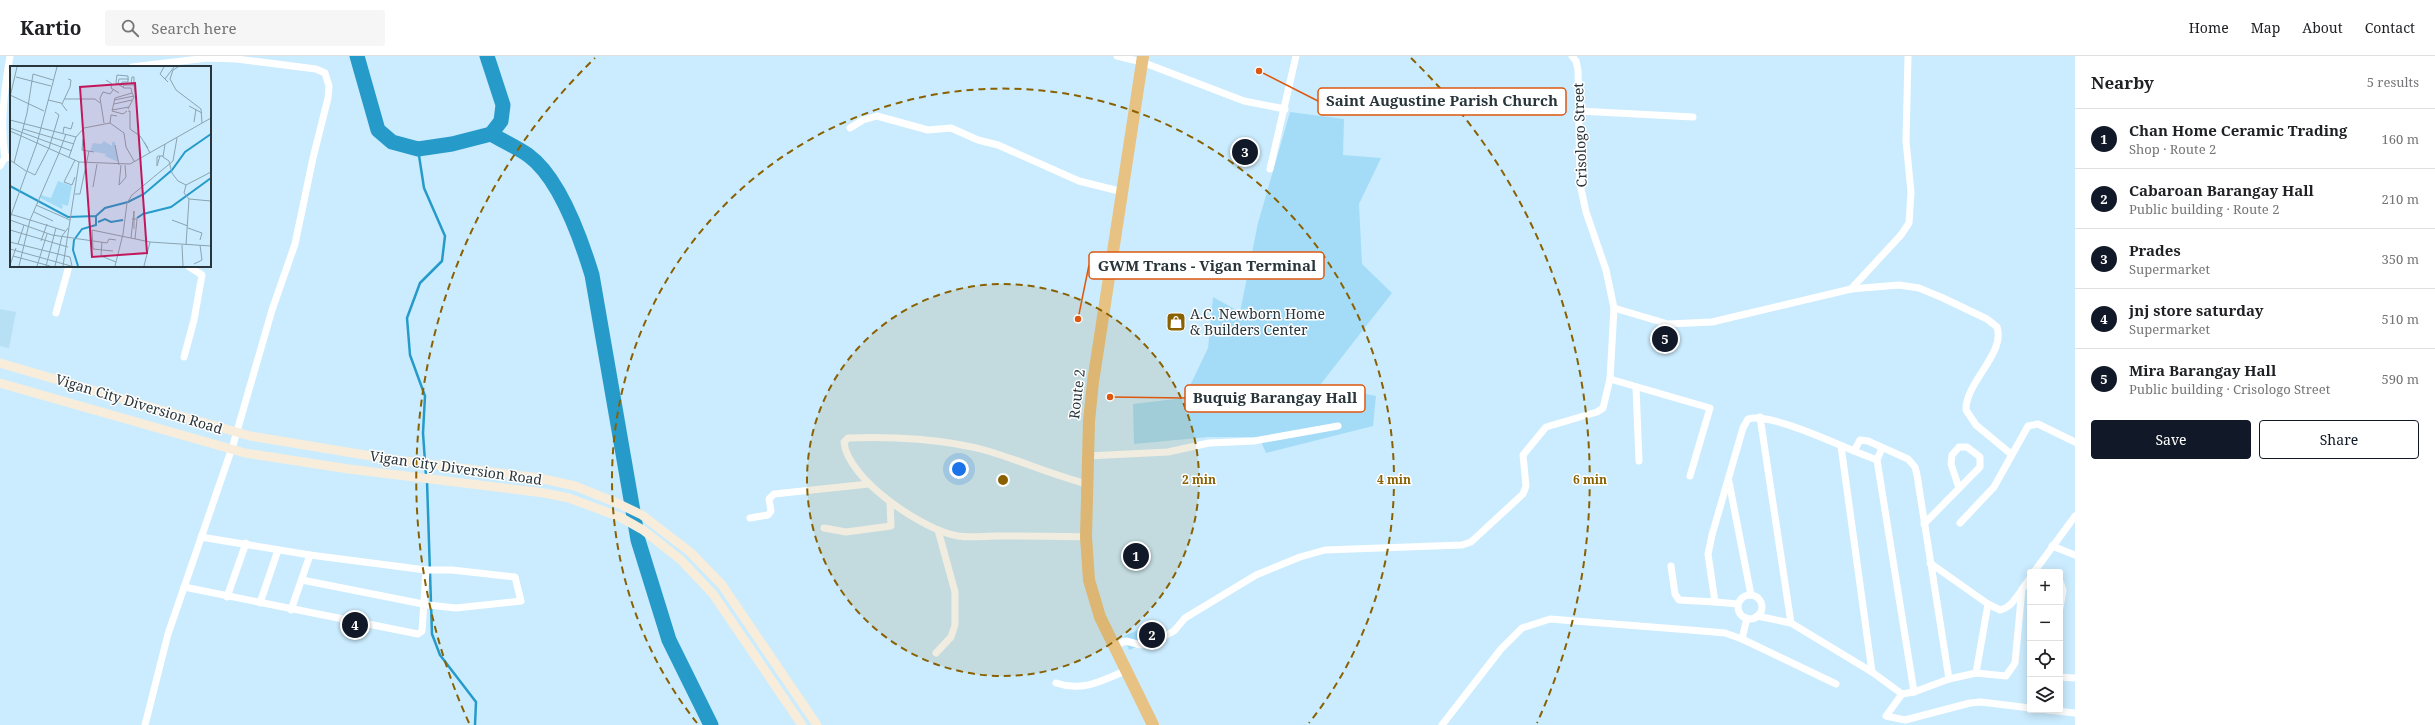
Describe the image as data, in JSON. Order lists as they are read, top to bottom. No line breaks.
{"streets":{"highway":["Route 2"],"main road":["Vigan City Diversion Road"],"street":["Crisologo Street"]},"crossings":[["Crisologo Street","Route 2"]],"places":{"other":["Saint Augustine Parish Church","GWM Trans - Vigan Terminal","Buquig Barangay Hall"],"shop":["A.C. Newborn Home & Builders Center"]},"page":{"header":"Kartio","search":"Search here","nav":["Home","Map","About","Contact"],"heading":["Nearby","5 results"],"list":[{"mark":"1","name":"Chan Home Ceramic Trading","note":"Shop · Route 2","value":"160 m"},{"mark":"2","name":"Cabaroan Barangay Hall","note":"Public building · Route 2","value":"210 m"},{"mark":"3","name":"Prades","note":"Supermarket","value":"350 m"},{"mark":"4","name":"jnj store saturday","note":"Supermarket","value":"510 m"},{"mark":"5","name":"Mira Barangay Hall","note":"Public building · Crisologo Street","value":"590 m"}],"pins":["3","5","1","4","2"],"buttons":["Save","Share"],"map_buttons":["+","−"]},"rings":["2 min","4 min","6 min"]}
